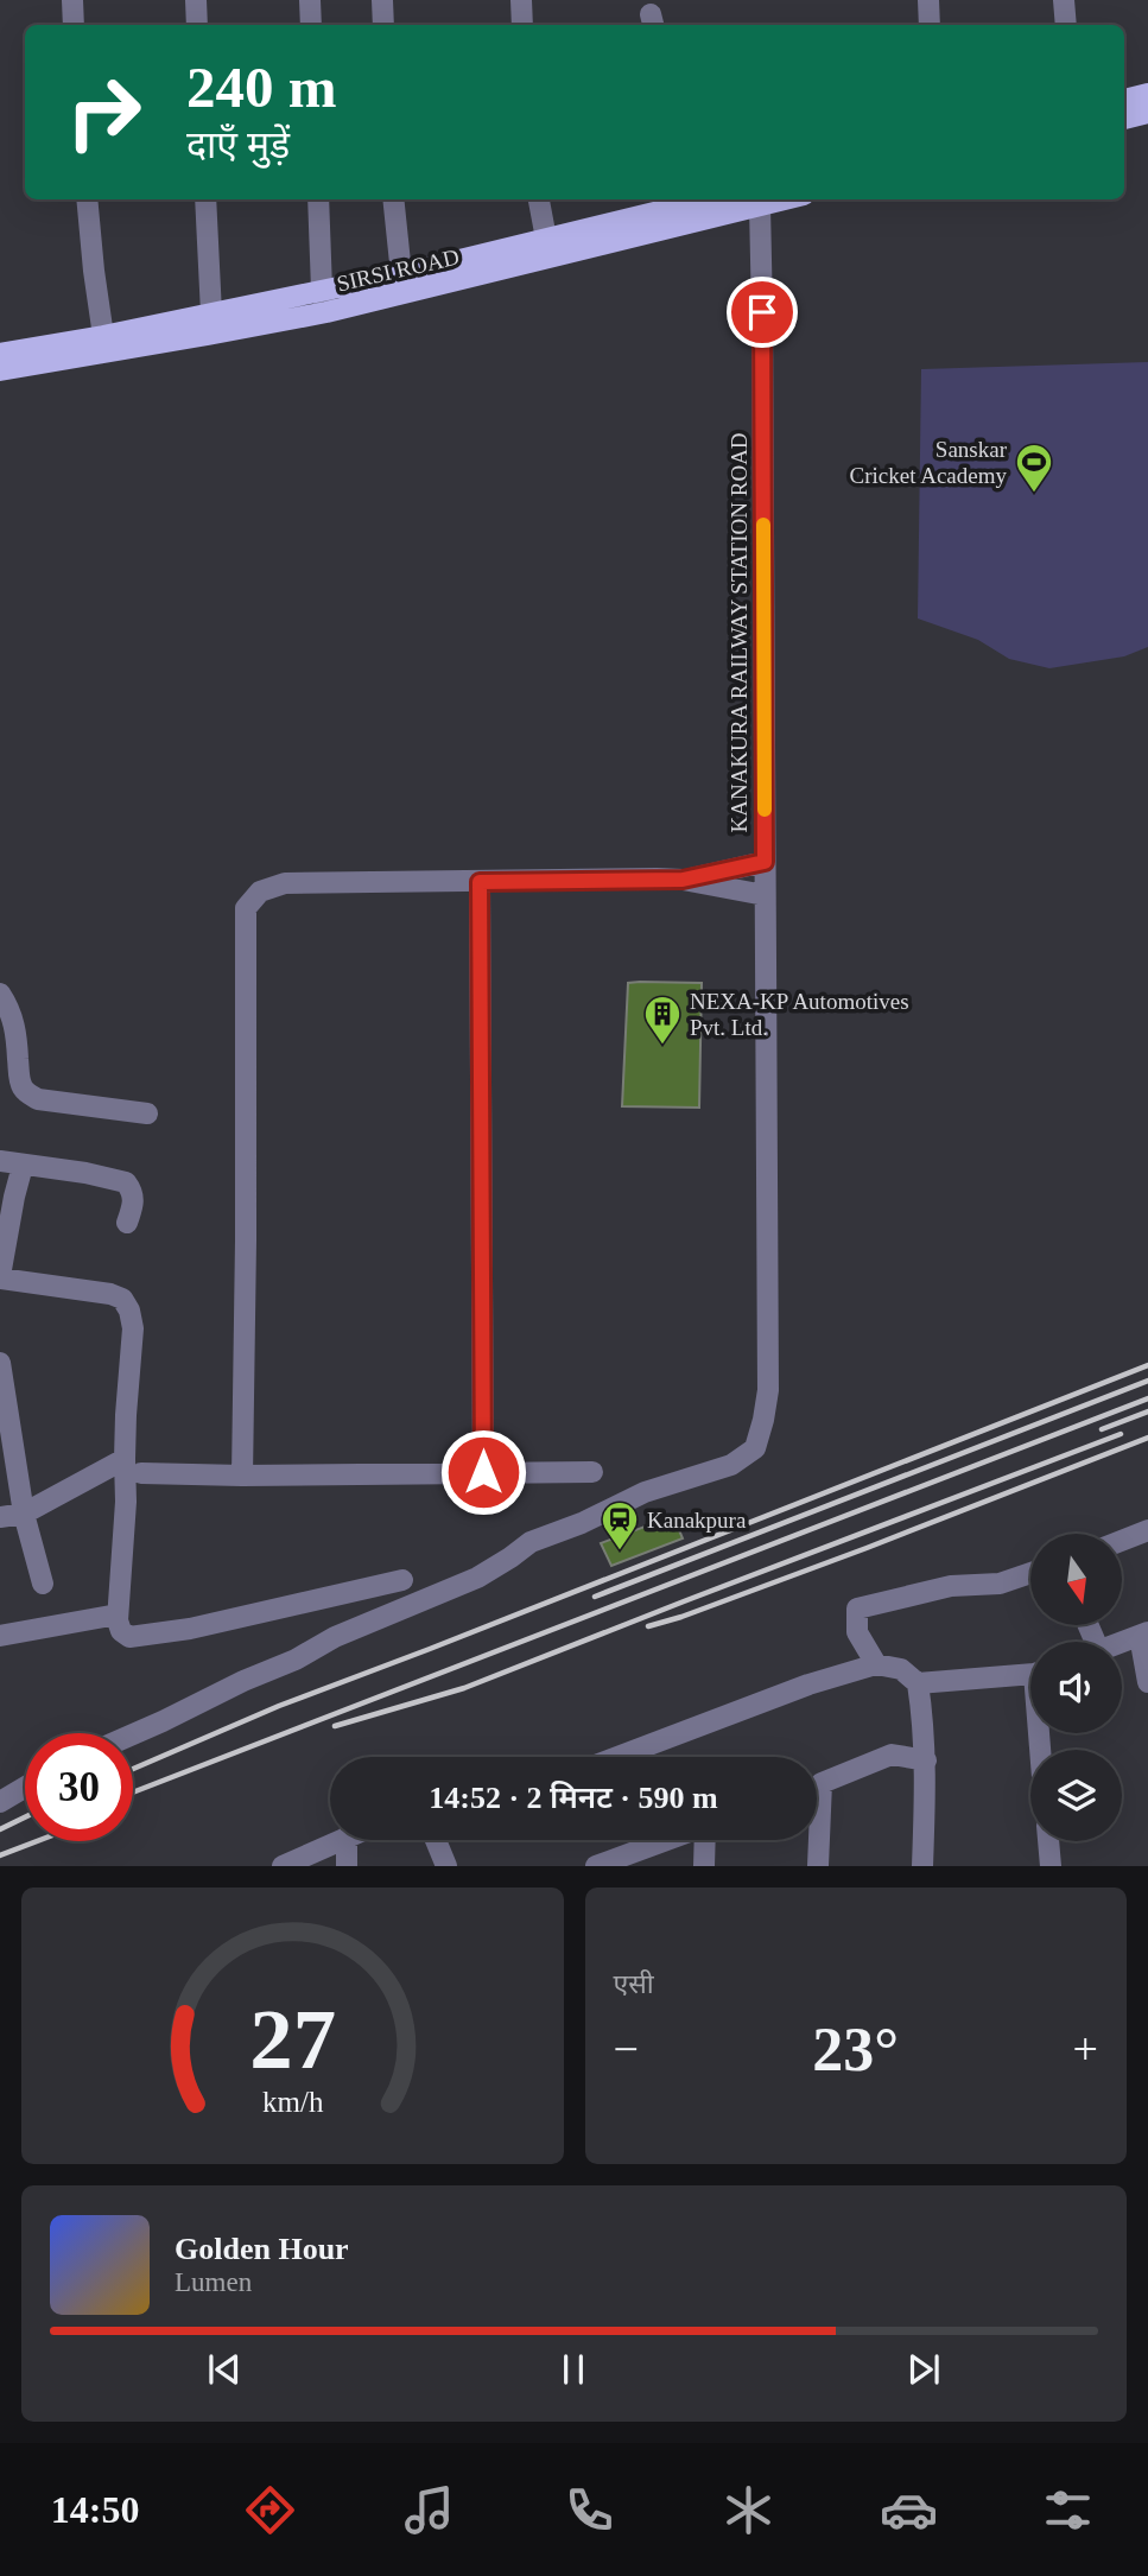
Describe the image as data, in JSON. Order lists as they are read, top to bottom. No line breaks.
{"streets":{"main road":["SIRSI ROAD"],"street":["KANAKURA RAILWAY STATION ROAD"]},"crossings":[["SIRSI ROAD","KANAKURA RAILWAY STATION ROAD"]],"places":{"sports":["Sanskar Cricket Academy"],"building":["NEXA-KP Automotives Pvt. Ltd."],"station":["Kanakpura"]},"north":"bottom","page":{"turn":["240 m","दाएँ मुड़ें"],"limit":"30","trip":"14:52 · 2 मिनट · 590 m","tile":"एसी","heat":["−","23°","+"],"song":["Golden Hour","Lumen"],"tabs":"14:50","gauge":["27","km/h"]}}
